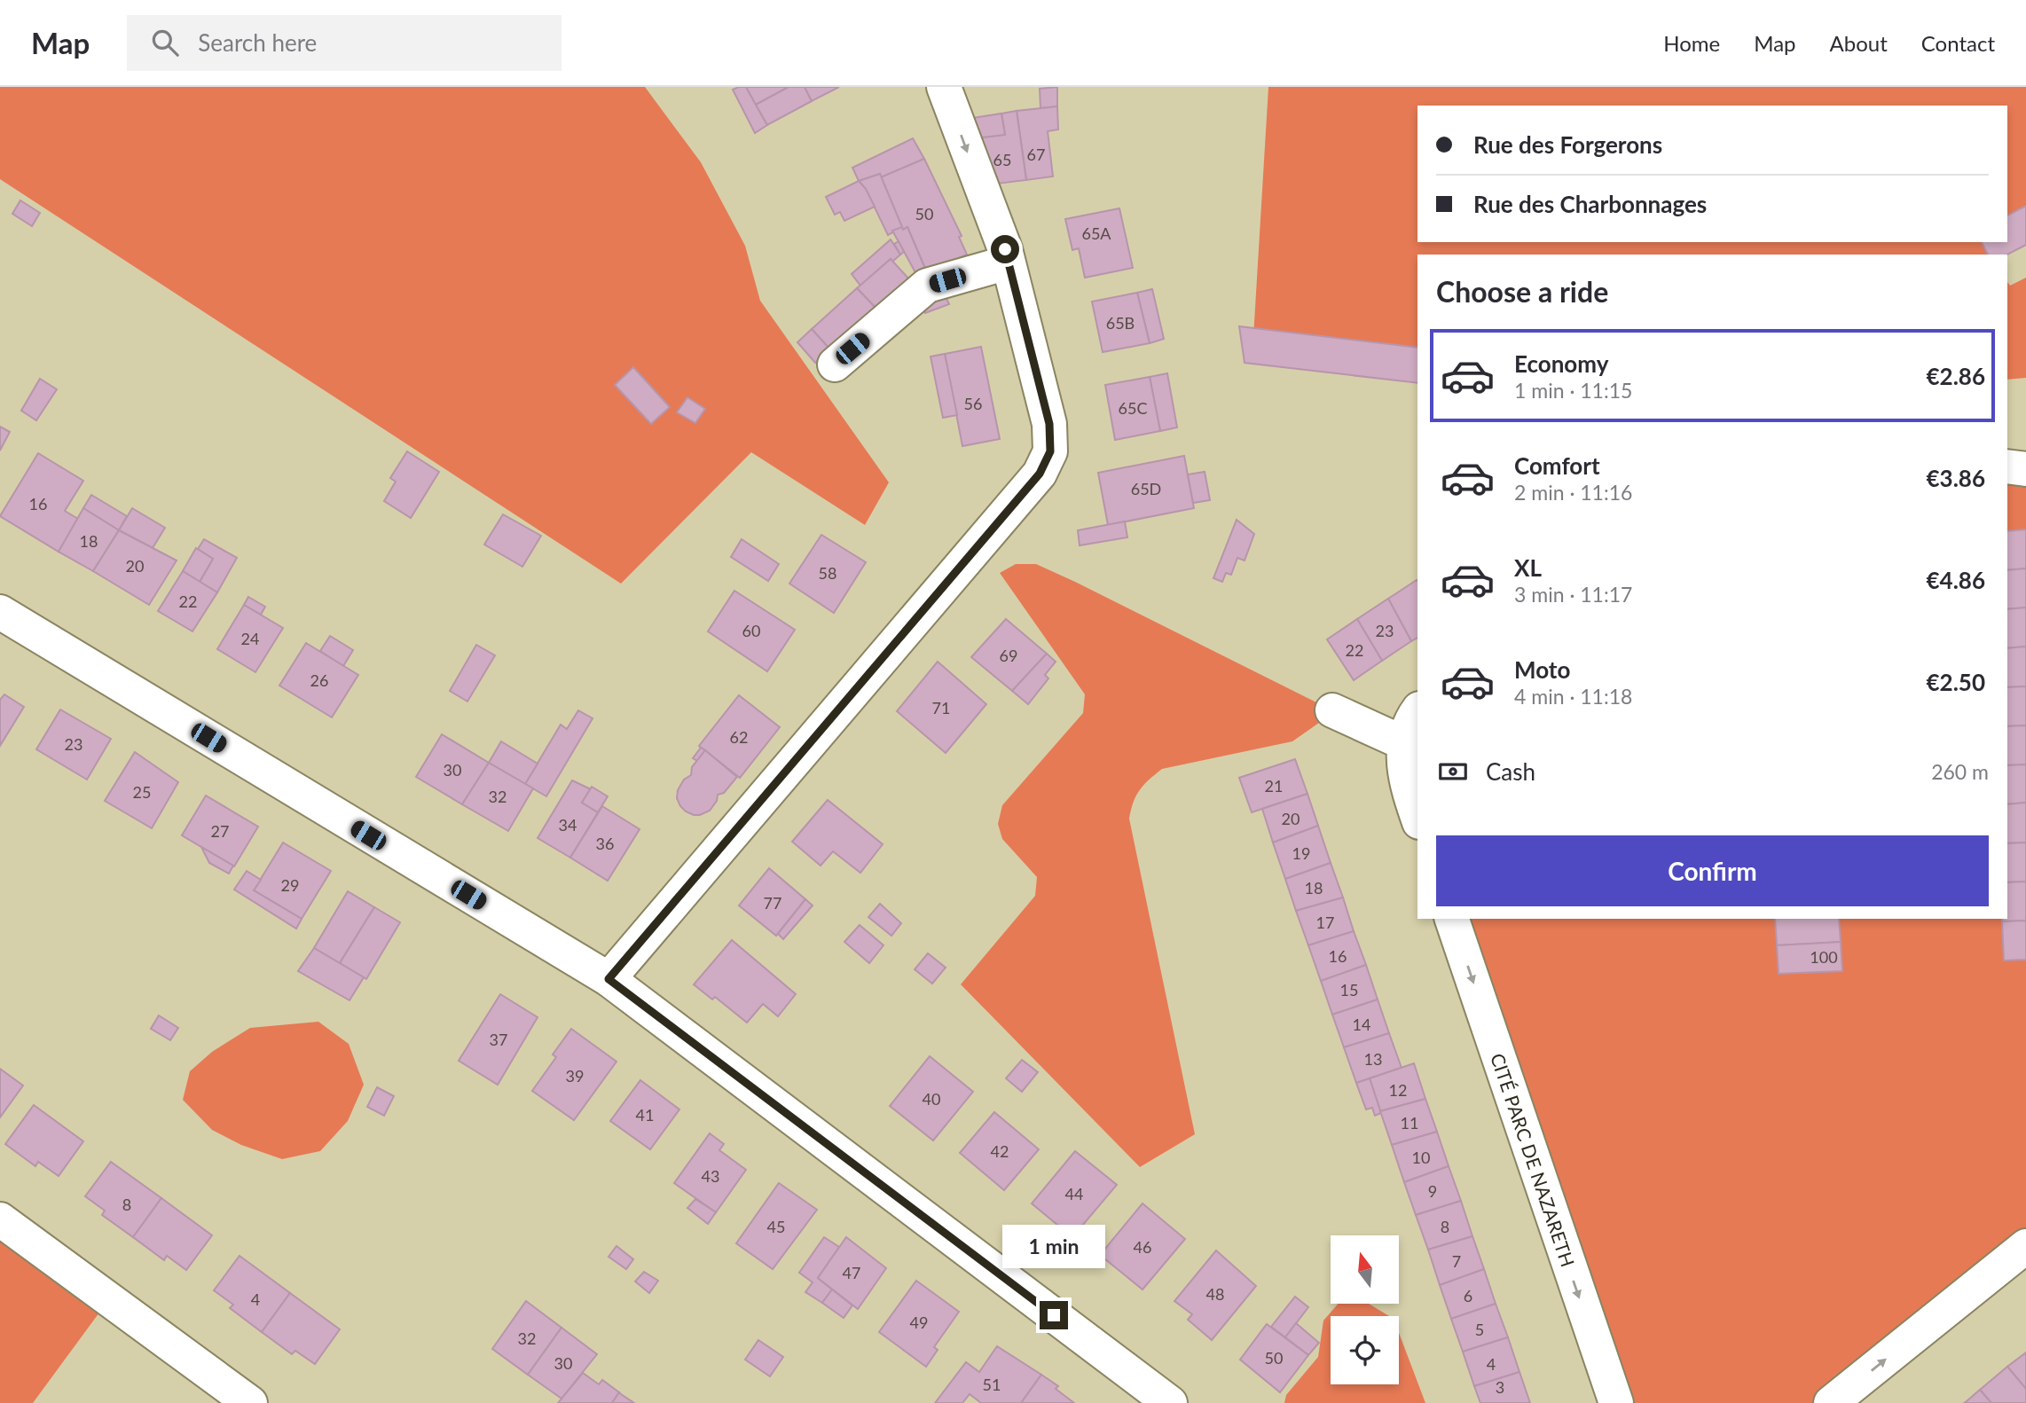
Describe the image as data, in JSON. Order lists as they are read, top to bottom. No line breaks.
{"streets":{"street":["CITÉ PARC DE NAZARETH"]},"one_way":["CITÉ PARC DE NAZARETH"],"house_numbers":["67","65","50","65A","65B","56","65C","65D","16","18","20","58","22","60","23","24","22","69","26","71","62","23","30","21","25","32","20","34","27","36","19","29","18","77","17","16","100","15","14","37","13","39","12","40","41","11","42","10","43","9","44","8","45","8","46","7","47","48","6","4","49","5","32","50","30","4","51","3"],"north":"top","page":{"header":"Map","search":"Search here","nav":["Home","Map","About","Contact"],"banner":["Rue des Forgerons","Rue des Charbonnages"],"heading":"Choose a ride","list":[{"name":"Economy","note":"1 min · 11:15","value":"€2.86"},{"name":"Comfort","note":"2 min · 11:16","value":"€3.86"},{"name":"XL","note":"3 min · 11:17","value":"€4.86"},{"name":"Moto","note":"4 min · 11:18","value":"€2.50"}],"pay":["Cash","260 m"],"buttons":"Confirm","bubble":"1 min"}}
